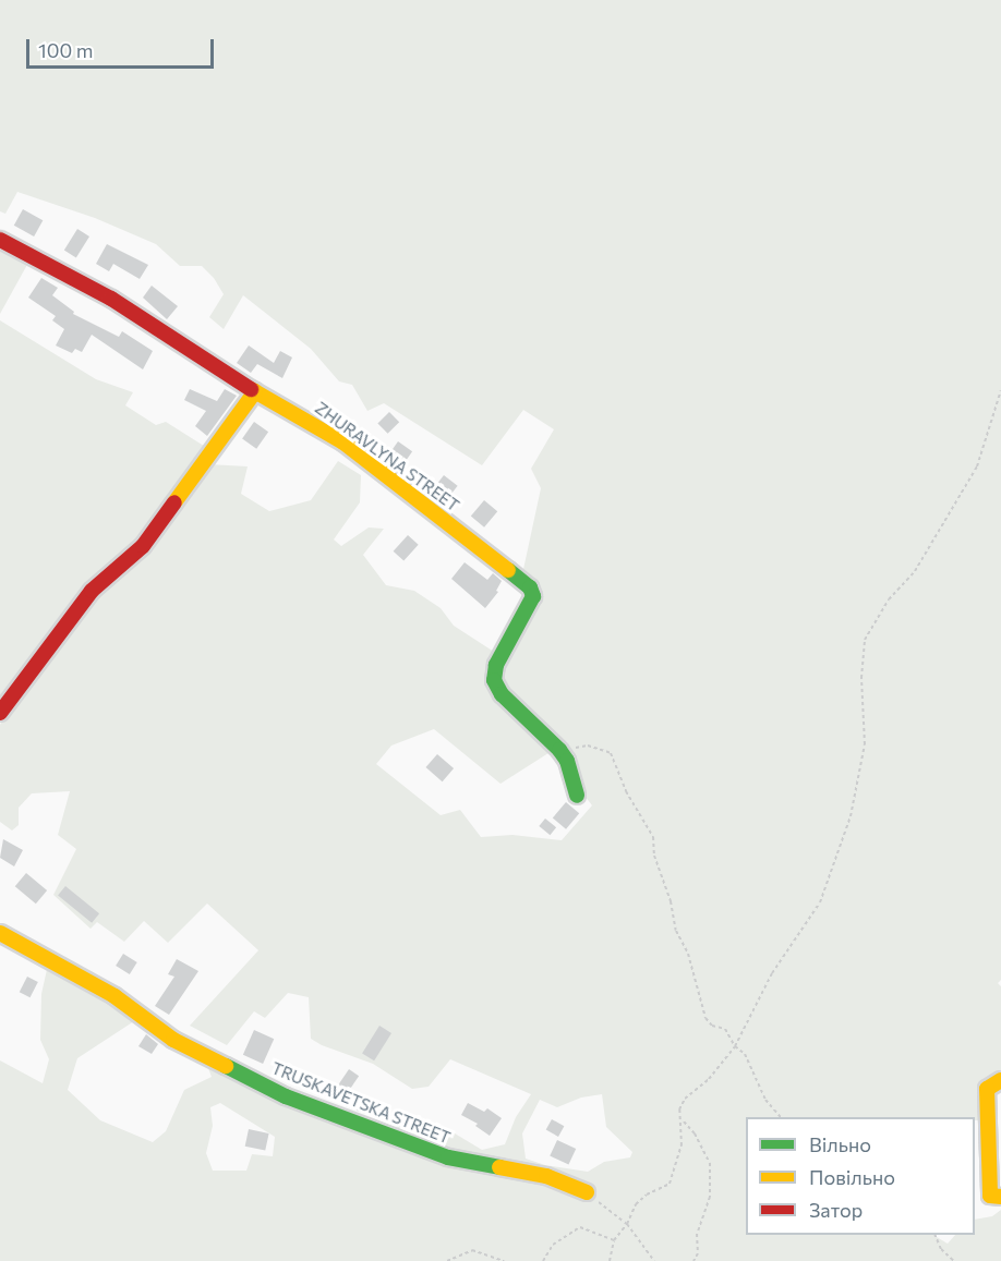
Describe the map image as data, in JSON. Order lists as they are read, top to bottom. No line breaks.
{"streets":{"street":["ZHURAVLYNA STREET","TRUSKAVETSKA STREET"]},"legend":["Вільно","Повільно","Затор"],"scale_bar":"100 m"}
